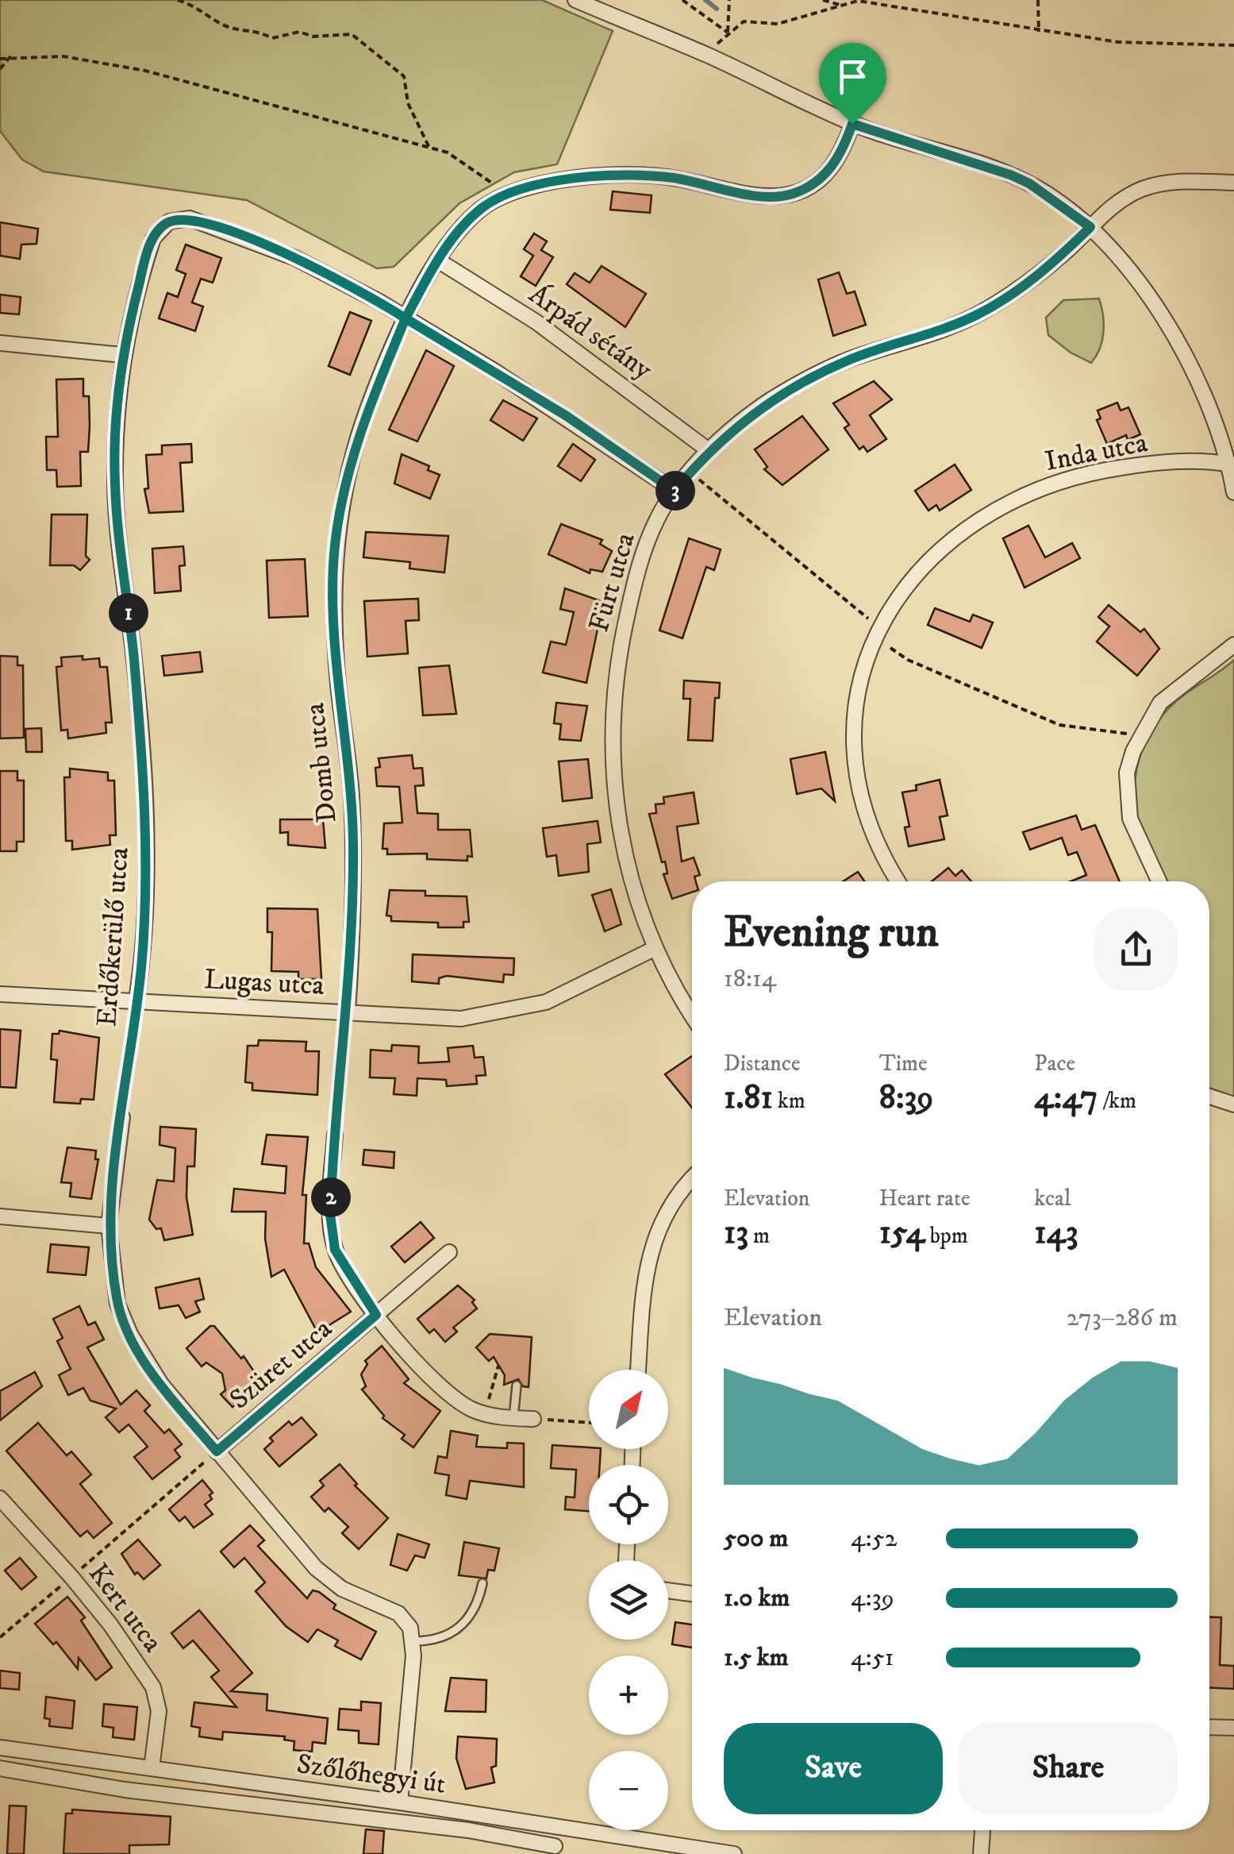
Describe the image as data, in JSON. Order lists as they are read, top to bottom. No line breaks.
{"streets":{"street":["Árpád sétány","Inda utca","Fürt utca","Domb utca","Erdőkerülő utca","Lugas utca","Szüret utca","Kert utca","Szőlőhegyi út"]},"crossings":[["Árpád sétány","Fürt utca"],["Árpád sétány","Domb utca"],["Fürt utca","Lugas utca"],["Domb utca","Erdőkerülő utca"],["Domb utca","Lugas utca"],["Erdőkerülő utca","Lugas utca"],["Kert utca","Szőlőhegyi út"]],"north":"top right","page":{"pins":["3","1","2"],"heading":["Evening run","18:14"],"stats":[["Distance","1.81 km"],["Time","8:39"],["Pace","4:47 /km"],["Elevation","13 m"],["Heart rate","154 bpm"],["kcal","143"]],"chart":["Elevation","273–286 m"],"map_buttons":["+","−"],"list":[{"name":"500 m","note":"4:52"},{"name":"1.0 km","note":"4:39"},{"name":"1.5 km","note":"4:51"}],"buttons":["Save","Share"]}}
